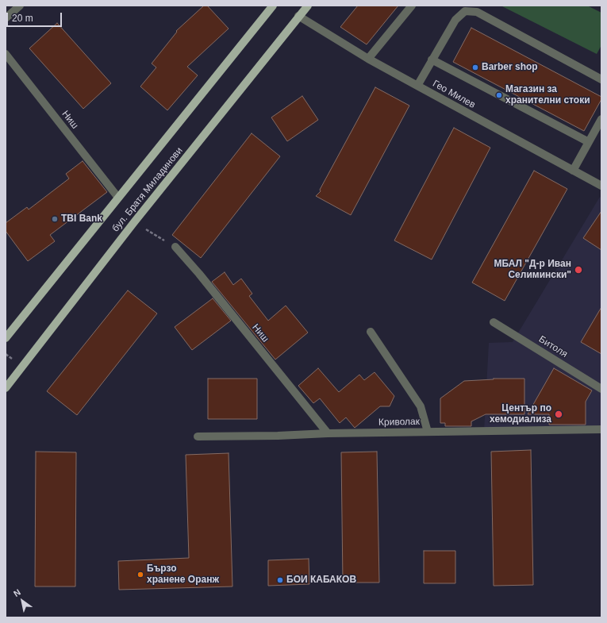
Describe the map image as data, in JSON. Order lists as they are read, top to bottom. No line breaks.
{"streets":{"main road":["бул. Братя Миладинови"],"street":["Гео Милев","Ниш","Битоля","Криволак"]},"crossings":[["Гео Милев","бул. Братя Миладинови"],["Ниш","бул. Братя Миладинови"],["Ниш","Криволак"]],"places":["Barber shop","Магазин за хранителни стоки","TBI Bank","МБАЛ \"Д-р Иван Селимински\"","Център по хемодиализа","Бързо хранене Оранж","БОИ КАБАКОВ"],"scale_bar":"20 m","north":"top left"}
